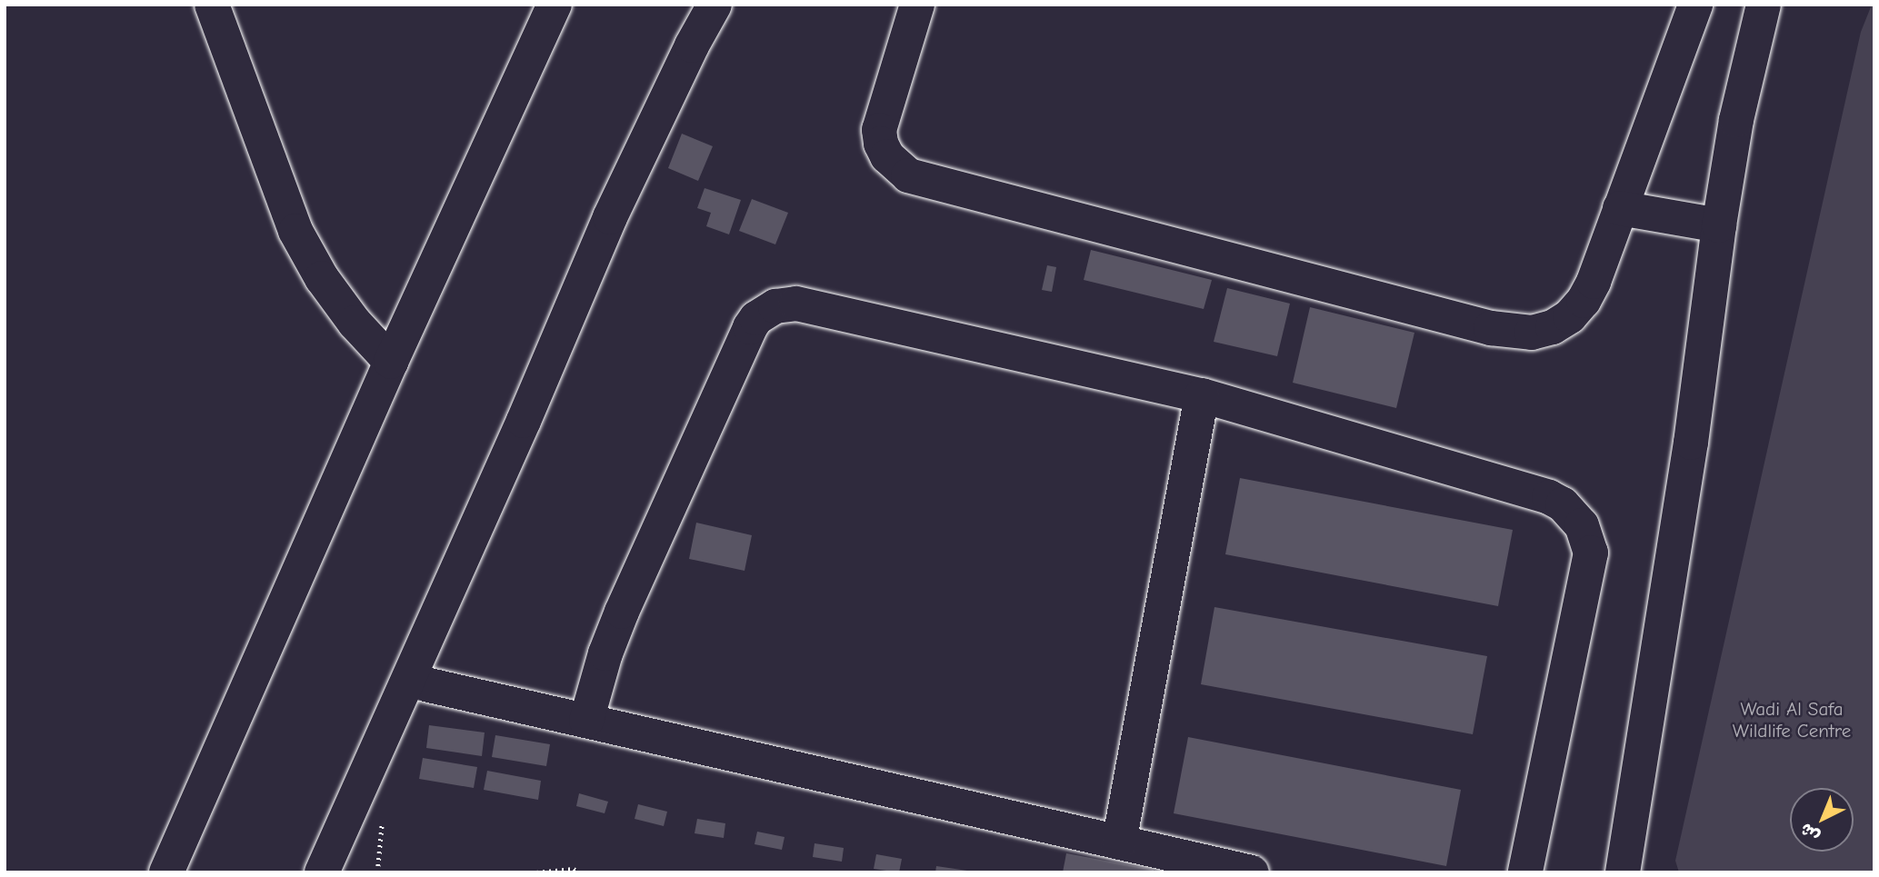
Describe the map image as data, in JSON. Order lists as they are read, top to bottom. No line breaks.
{"parks":["Wadi Al Safa Wildlife Centre"],"north":"bottom left"}
